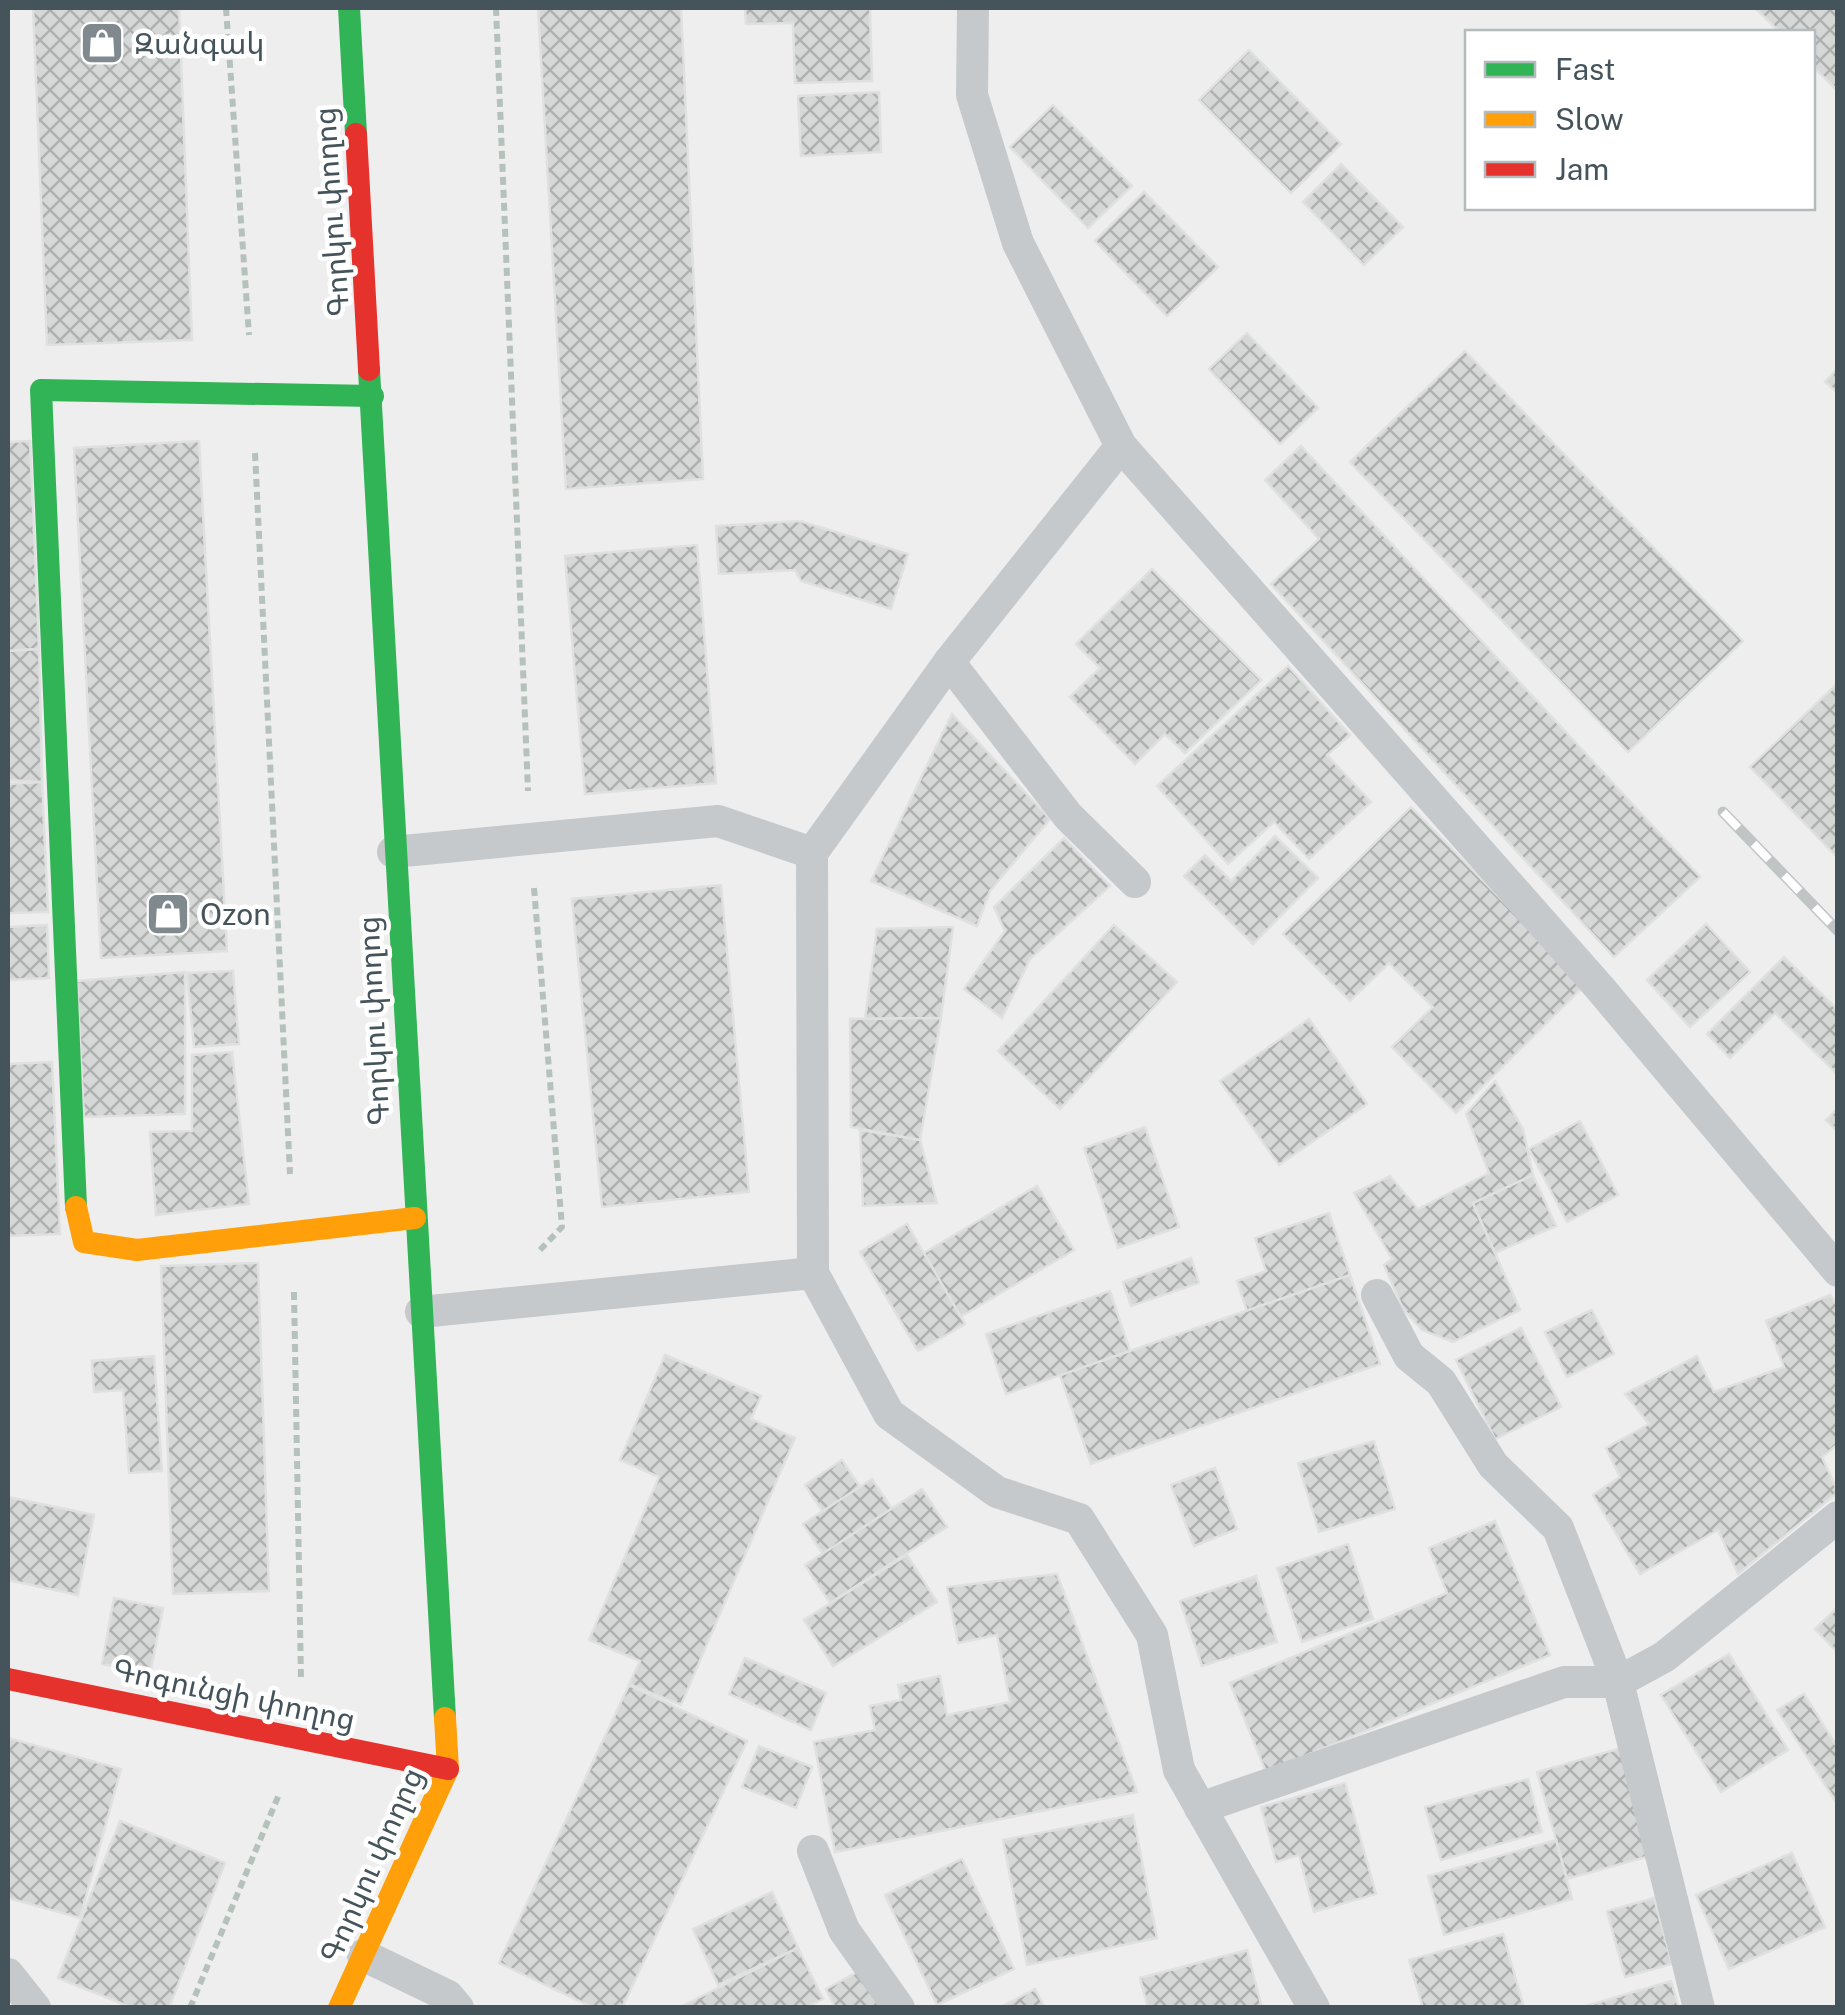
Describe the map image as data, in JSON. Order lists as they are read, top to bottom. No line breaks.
{"streets":{"main road":["Գորկու փողոց","Գոգունցի փողոց"]},"crossings":[["Գորկու փողոց","Գոգունցի փողոց"]],"places":{"shop":["Զանգակ","Ozon"]},"legend":["Fast","Slow","Jam"]}
